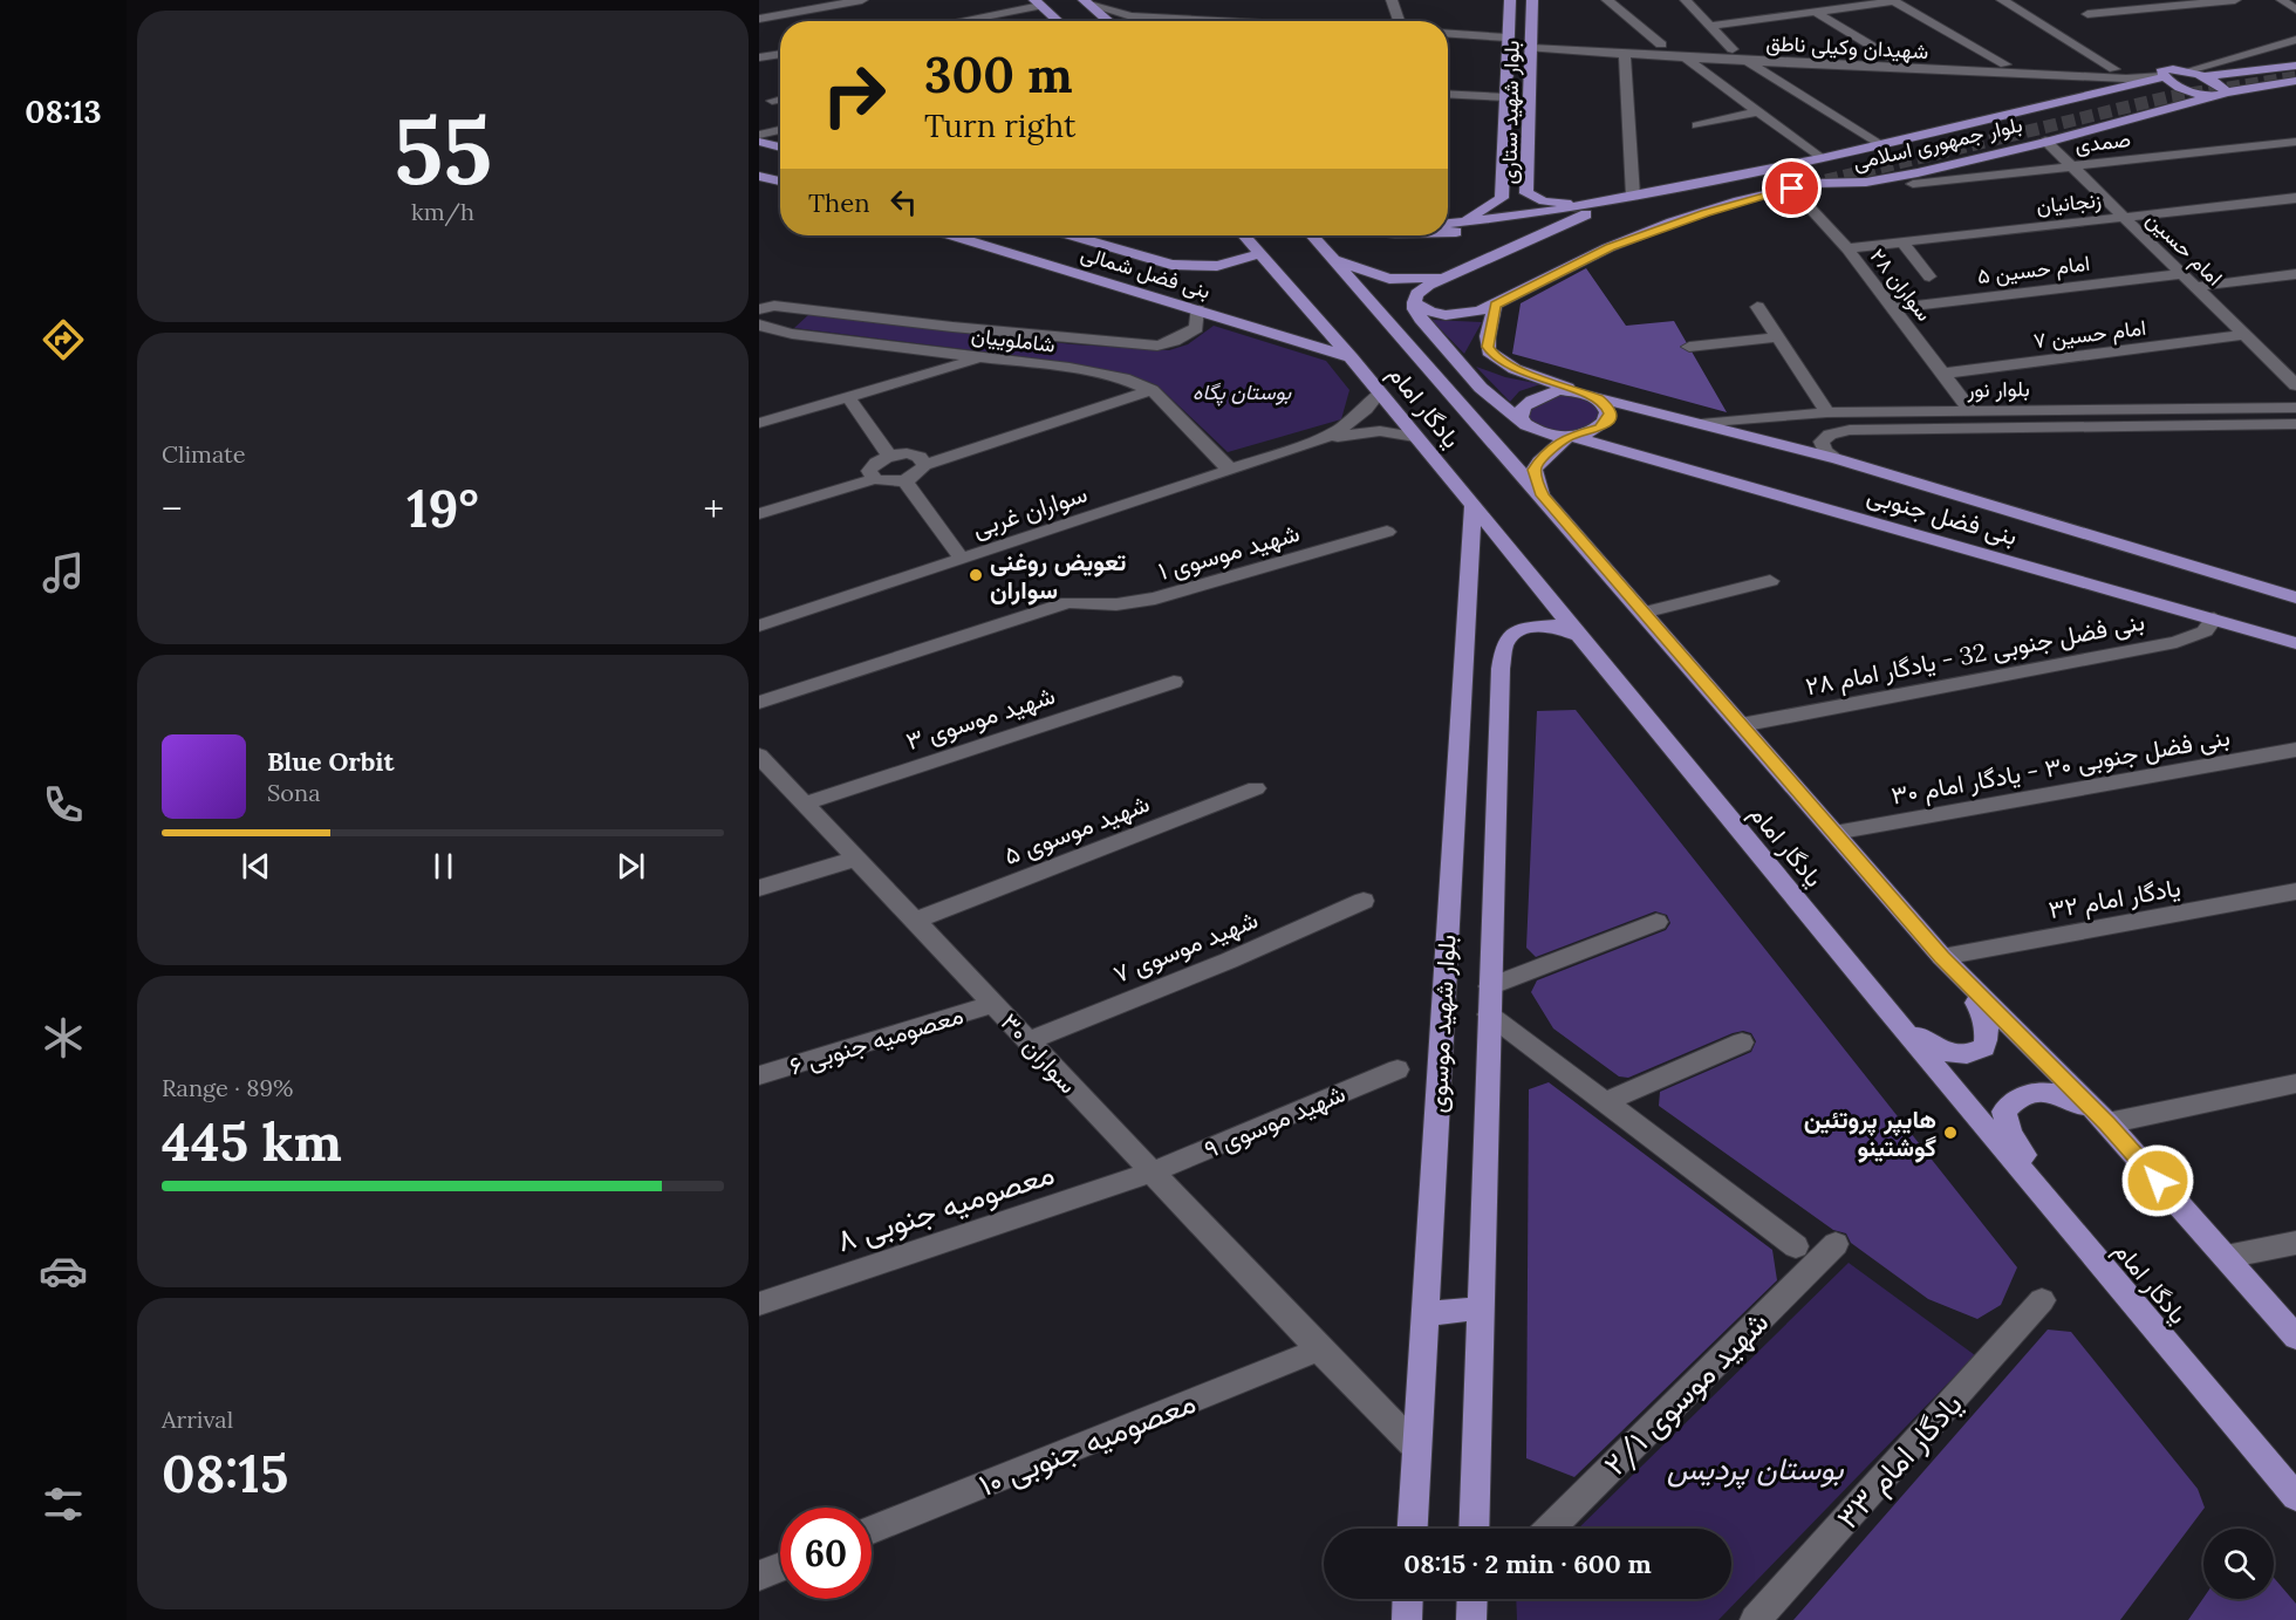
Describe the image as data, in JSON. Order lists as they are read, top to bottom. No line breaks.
{"streets":{"main road":["بلوار شهید ستاری","بلوار جمهوری اسلامی","بنی فضل شمالی","یادگار امام","بنی فضل جنوبی","بلوار شهید موسوی"],"street":["شهیدان وکیلی ناطق","صمدی","زنجانیان","امام حسین","امام حسین ۵","سواران ۲۸","امام حسین ۷","شاملوییان","بلوار نور","سواران غربی","شهید موسوی ۱","بنی فضل جنوبی 32 - یادگار امام ۲۸","شهید موسوی ۳","بنی فضل جنوبی ۳۰ - یادگار امام ۳۰","شهید موسوی ۵","یادگار امام ۳۲","شهید موسوی ۷","معصومیه جنوبی ۶","سواران ۳۰","شهید موسوی ۹","معصومیه جنوبی ۸","شهید موسوی ۲/۱","معصومیه جنوبی ۱۰","یادگار امام ۳۳"]},"crossings":[["شهیدان وکیلی ناطق","بلوار شهید ستاری"],["شهیدان وکیلی ناطق","بلوار جمهوری اسلامی"],["بلوار شهید ستاری","بلوار جمهوری اسلامی"],["صمدی","امام حسین"],["بلوار جمهوری اسلامی","امام حسین"],["بلوار جمهوری اسلامی","سواران ۲۸"],["زنجانیان","امام حسین"],["زنجانیان","سواران ۲۸"],["امام حسین","امام حسین ۵"],["امام حسین","امام حسین ۷"],["امام حسین ۵","سواران ۲۸"],["بنی فضل شمالی","شاملوییان"],["بنی فضل شمالی","یادگار امام"],["سواران ۲۸","امام حسین ۷"],["سواران ۲۸","بلوار نور"],["شاملوییان","سواران غربی"],["بلوار نور","بنی فضل جنوبی"],["یادگار امام","بنی فضل جنوبی 32 - یادگار امام ۲۸"],["یادگار امام","بنی فضل جنوبی ۳۰ - یادگار امام ۳۰"],["یادگار امام","یادگار امام ۳۲"],["یادگار امام","بلوار شهید موسوی"],["بنی فضل جنوبی","بنی فضل جنوبی 32 - یادگار امام ۲۸"],["شهید موسوی ۳","سواران ۳۰"],["شهید موسوی ۵","سواران ۳۰"],["شهید موسوی ۷","سواران ۳۰"],["بلوار شهید موسوی","سواران ۳۰"],["معصومیه جنوبی ۶","سواران ۳۰"],["سواران ۳۰","شهید موسوی ۹"],["سواران ۳۰","معصومیه جنوبی ۸"],["سواران ۳۰","معصومیه جنوبی ۱۰"],["شهید موسوی ۹","معصومیه جنوبی ۸"]],"parks":["بوستان پگاه","بوستان پردیس"],"places":["تعویض روغنی سواران","هایپر پروتئین گوشتینو"],"page":{"tabs":"08:13","tile":[["55","km/h"],"Climate",["Range · 89%","445 km"],["Arrival","08:15"]],"turn":["300 m","Turn right"],"then":"Then","heat":["−","19°","+"],"song":["Blue Orbit","Sona"],"limit":"60","trip":"08:15 · 2 min · 600 m"}}
